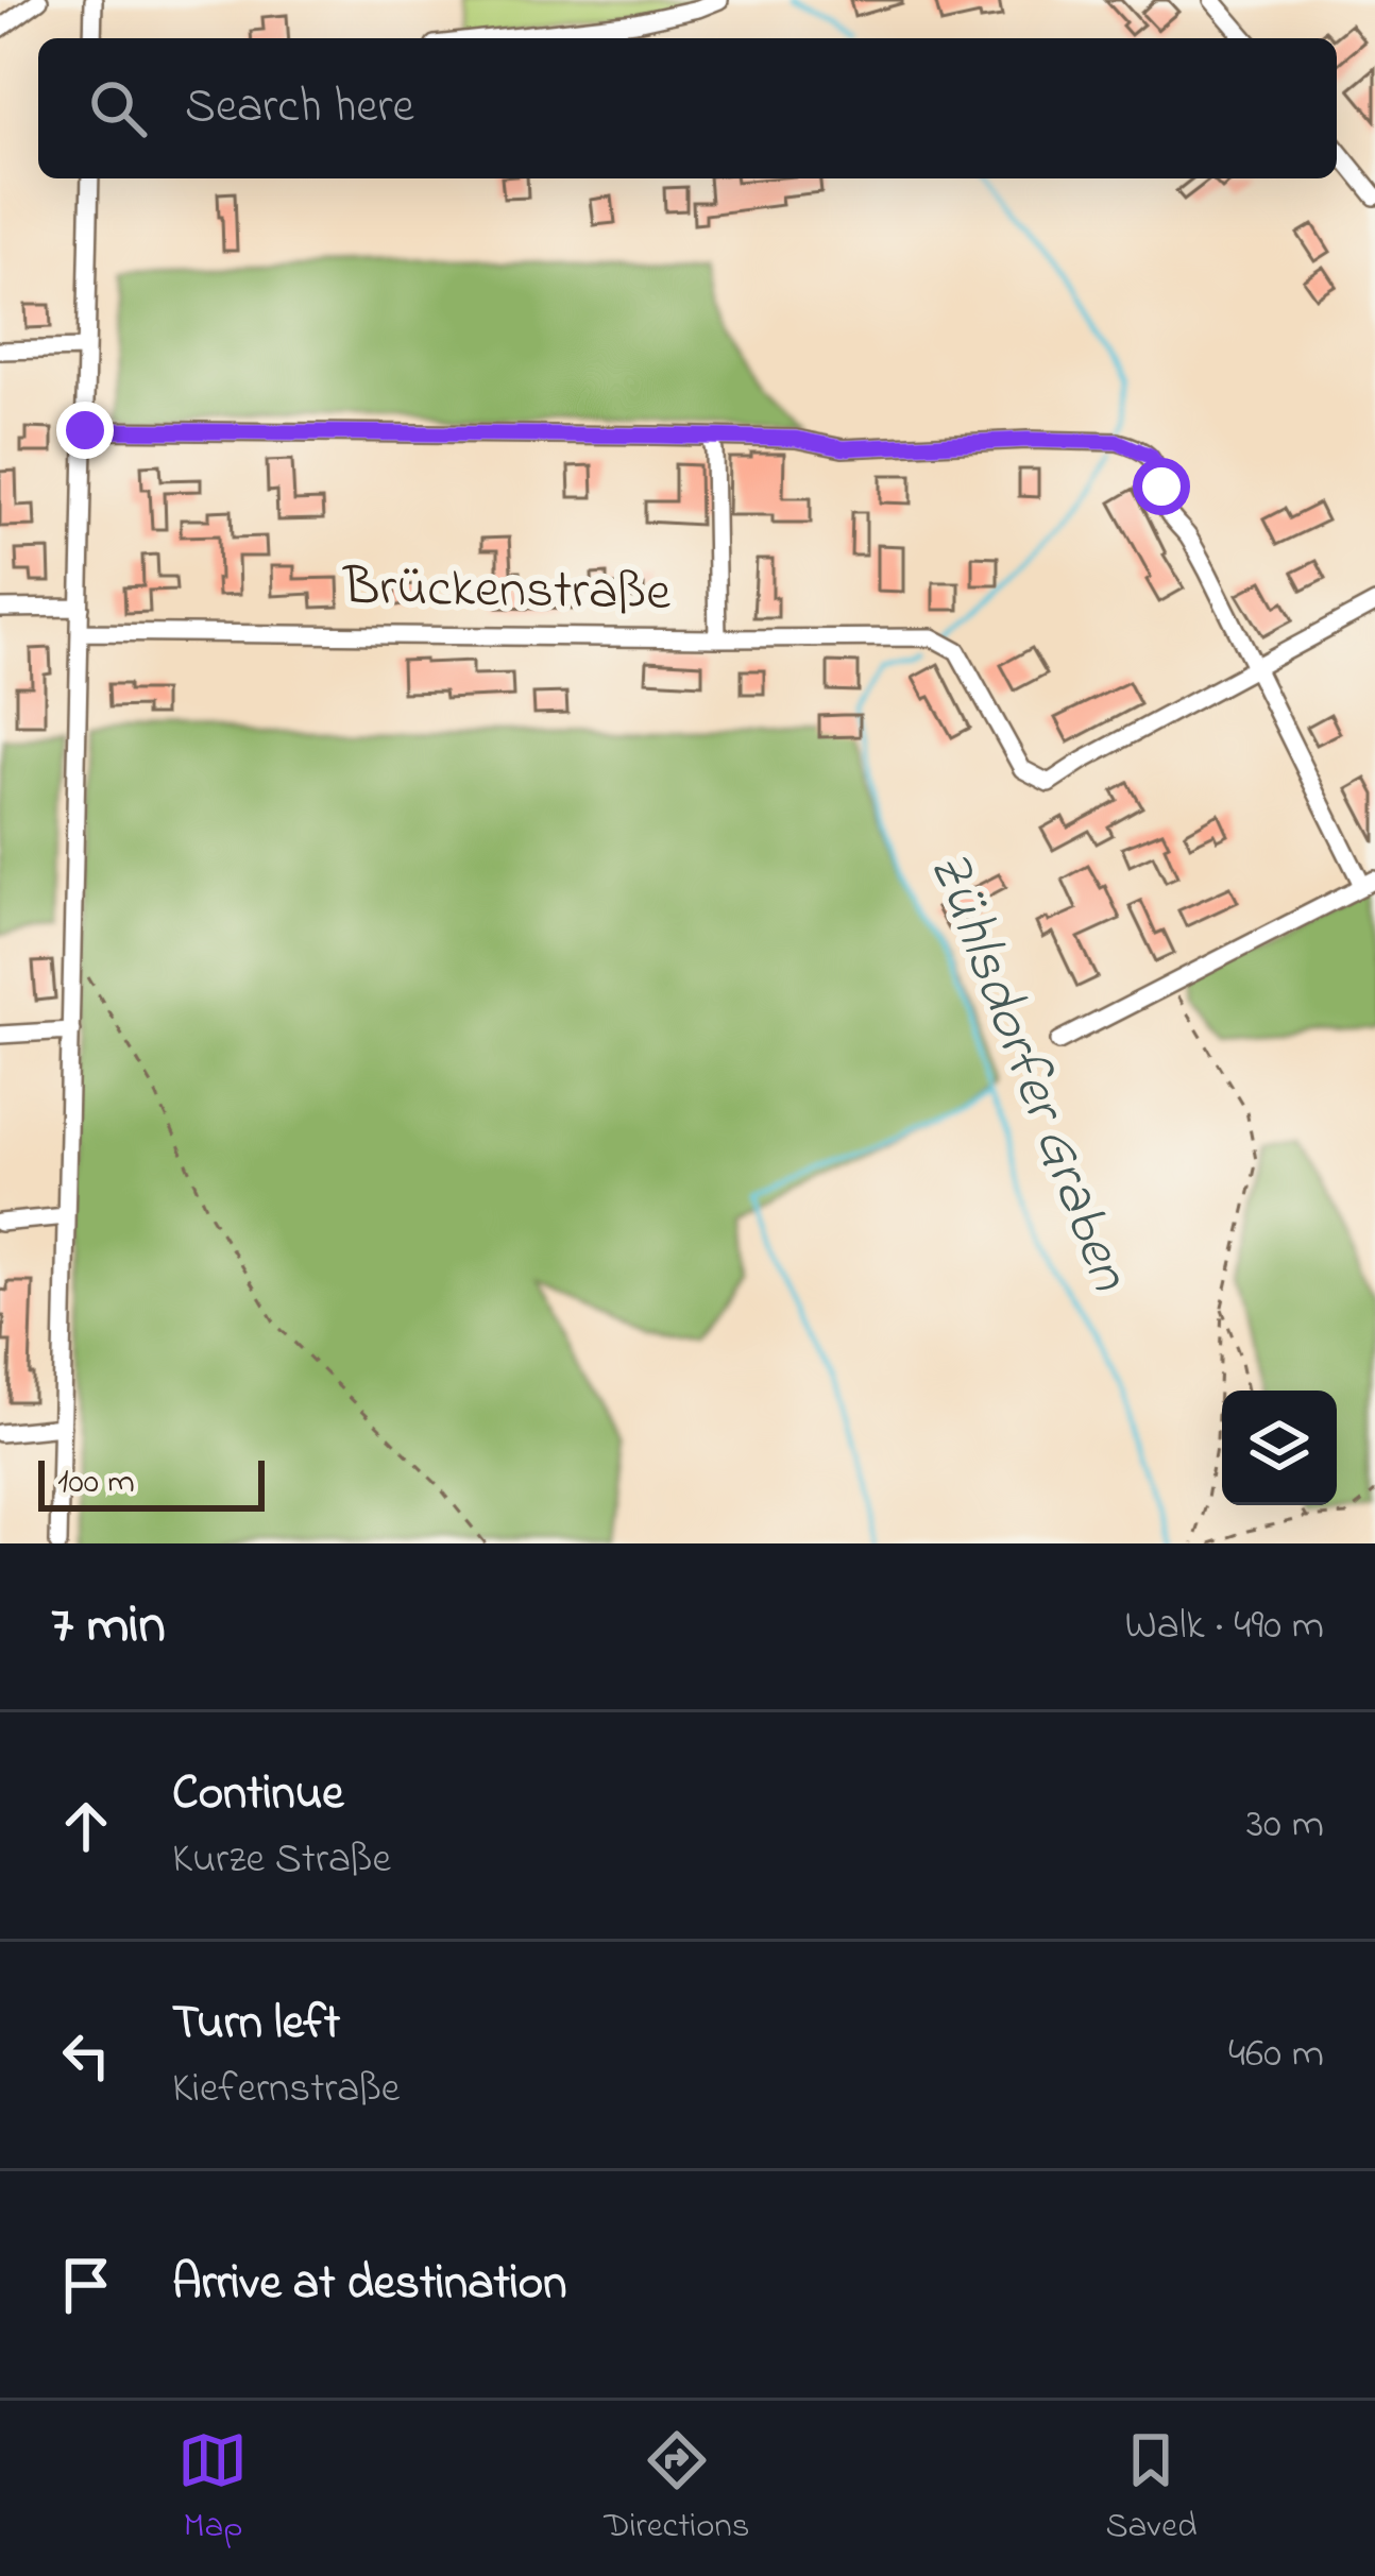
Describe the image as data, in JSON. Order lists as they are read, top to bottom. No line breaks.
{"streets":{"street":["Brückenstraße"]},"water":["Zühlsdorfer Graben"],"scale_bar":"100 m","page":{"search":"Search here","scale":"100 m","heading":["7 min","Walk · 490 m"],"list":[["Continue","Kurze Straße","30 m"],["Turn left","Kiefernstraße","460 m"],"Arrive at destination"],"nav":["Map","Directions","Saved"]}}
